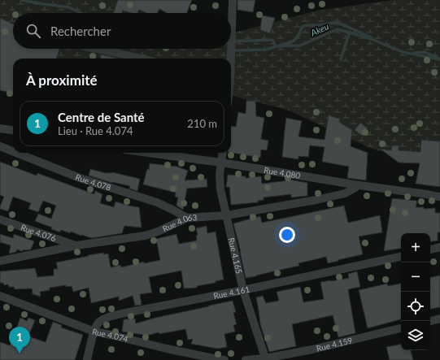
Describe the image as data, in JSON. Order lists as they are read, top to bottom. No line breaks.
{"streets":{"street":["Rue 4.080","Rue 4.078","Rue 4.063","Rue 4.076","Rue 4.165","Rue 4.161","Rue 4.074","Rue 4.159"]},"crossings":[["Rue 4.080","Rue 4.063"],["Rue 4.080","Rue 4.165"],["Rue 4.078","Rue 4.063"],["Rue 4.063","Rue 4.076"],["Rue 4.063","Rue 4.165"],["Rue 4.165","Rue 4.161"],["Rue 4.165","Rue 4.159"],["Rue 4.161","Rue 4.074"]],"water":["Akeu"],"page":{"search":"Rechercher","heading":"À proximité","list":[{"mark":"1","name":"Centre de Santé","note":"Lieu · Rue 4.074","value":"210 m"}],"map_buttons":["+","−"],"pins":"1"}}
